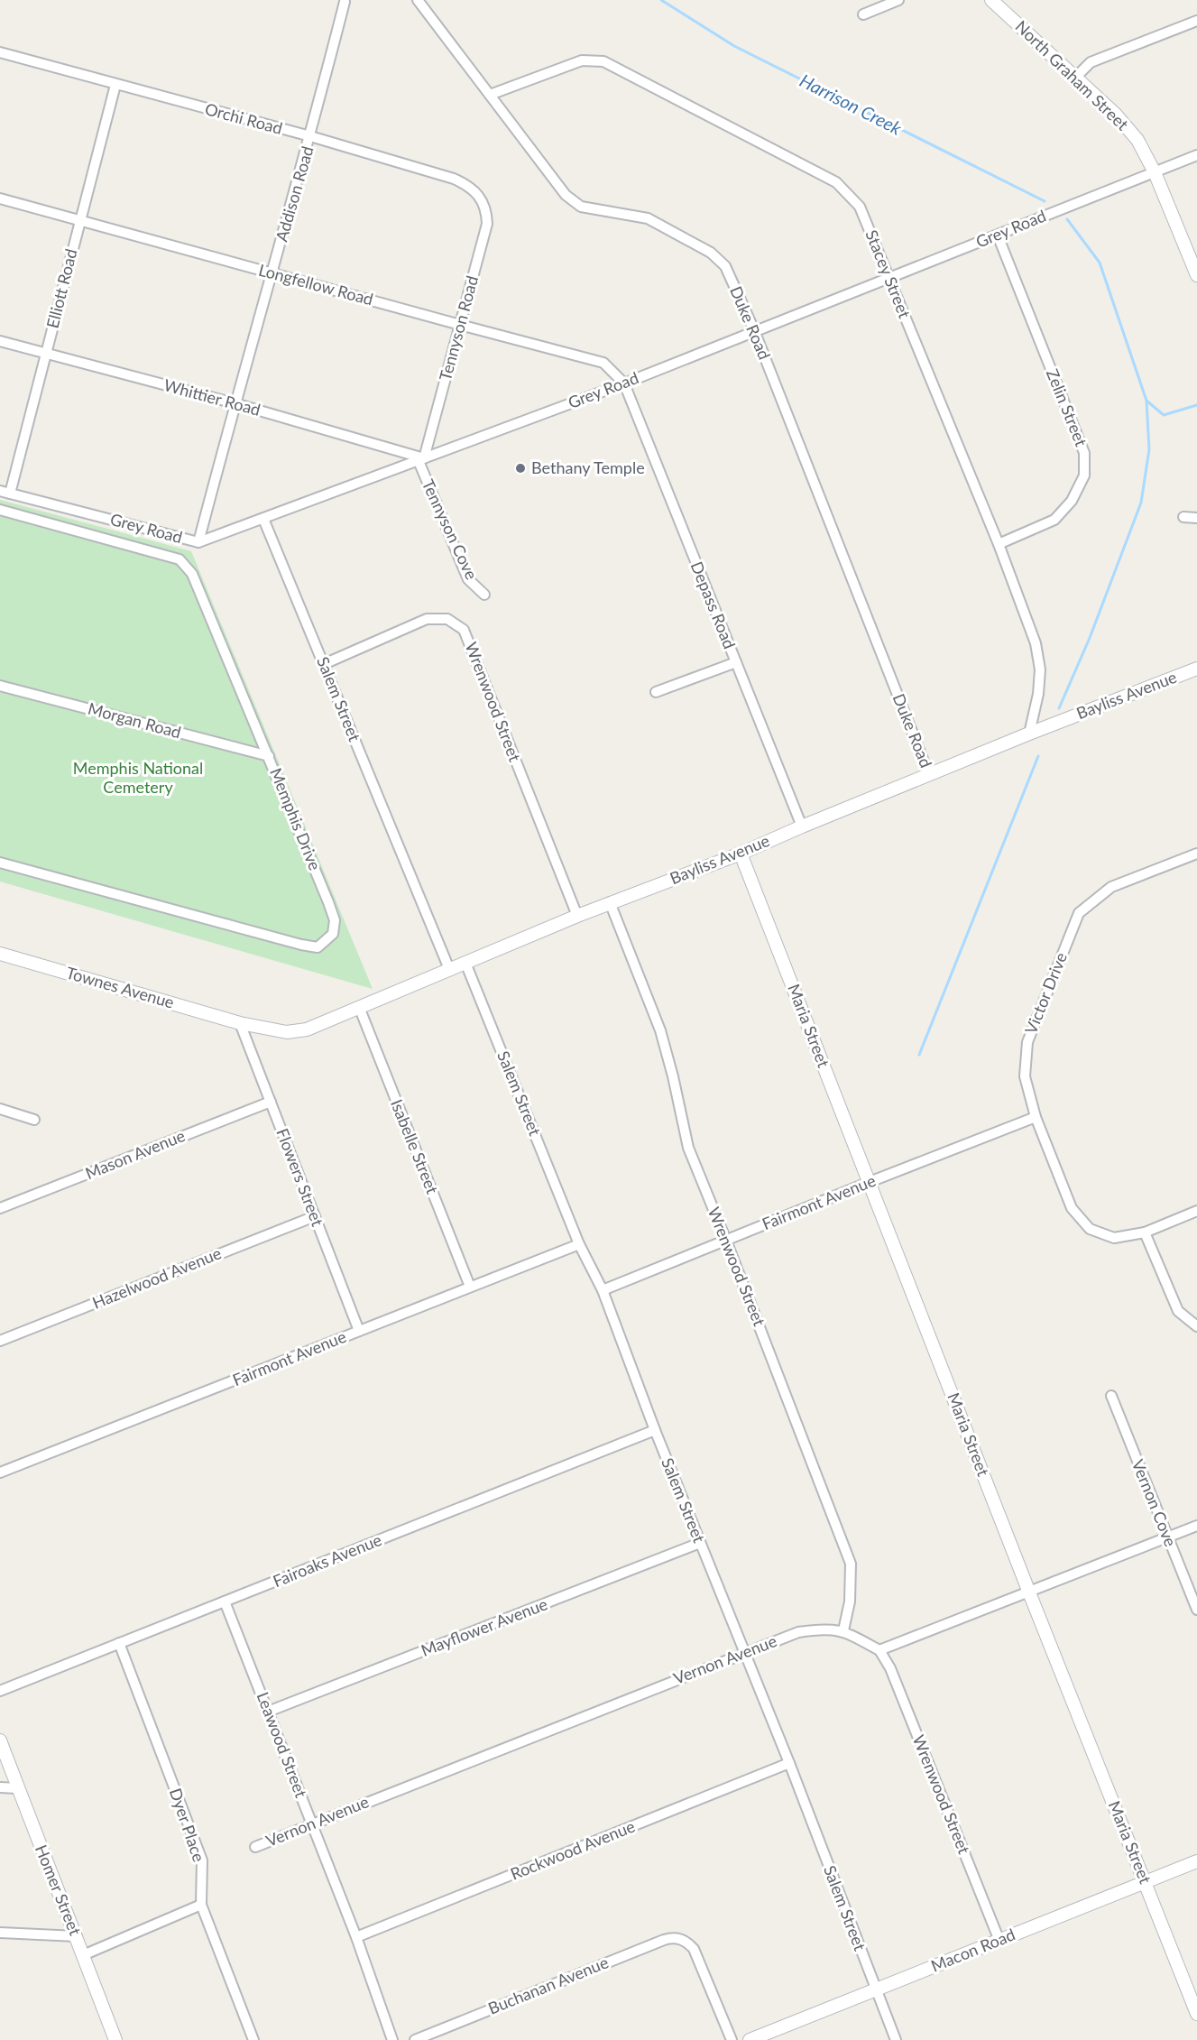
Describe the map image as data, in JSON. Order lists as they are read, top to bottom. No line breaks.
{"streets":{"street":["North Graham Street","Orchi Road","Addison Road","Grey Road","Stacey Street","Longfellow Road","Elliott Road","Duke Road","Tennyson Road","Whittier Road","Zelin Street","Tennyson Cove","Depass Road","Bayliss Avenue","Salem Street","Wrenwood Street","Morgan Road","Memphis Drive","Townes Avenue","Victor Drive","Maria Street","Isabelle Street","Mason Avenue","Flowers Street","Fairmont Avenue","Hazelwood Avenue","Vernon Cove","Fairoaks Avenue","Mayflower Avenue","Vernon Avenue","Leawood Street","Dyer Place","Rockwood Avenue","Homer Street","Macon Road","Buchanan Avenue"]},"crossings":[["North Graham Street","Grey Road"],["Orchi Road","Addison Road"],["Orchi Road","Elliott Road"],["Orchi Road","Tennyson Road"],["Addison Road","Grey Road"],["Addison Road","Longfellow Road"],["Addison Road","Whittier Road"],["Grey Road","Stacey Street"],["Grey Road","Longfellow Road"],["Grey Road","Elliott Road"],["Grey Road","Duke Road"],["Grey Road","Tennyson Road"],["Grey Road","Whittier Road"],["Grey Road","Zelin Street"],["Grey Road","Tennyson Cove"],["Grey Road","Depass Road"],["Grey Road","Salem Street"],["Stacey Street","Duke Road"],["Stacey Street","Zelin Street"],["Stacey Street","Bayliss Avenue"],["Longfellow Road","Elliott Road"],["Longfellow Road","Tennyson Road"],["Longfellow Road","Depass Road"],["Elliott Road","Whittier Road"],["Duke Road","Bayliss Avenue"],["Tennyson Road","Whittier Road"],["Tennyson Road","Tennyson Cove"],["Whittier Road","Tennyson Cove"],["Depass Road","Bayliss Avenue"],["Bayliss Avenue","Salem Street"],["Bayliss Avenue","Wrenwood Street"],["Bayliss Avenue","Townes Avenue"],["Bayliss Avenue","Maria Street"],["Bayliss Avenue","Isabelle Street"],["Bayliss Avenue","Flowers Street"],["Salem Street","Wrenwood Street"],["Salem Street","Fairmont Avenue"],["Salem Street","Fairoaks Avenue"],["Salem Street","Mayflower Avenue"],["Salem Street","Vernon Avenue"],["Salem Street","Rockwood Avenue"],["Salem Street","Macon Road"],["Wrenwood Street","Fairmont Avenue"],["Wrenwood Street","Vernon Avenue"],["Wrenwood Street","Macon Road"],["Morgan Road","Memphis Drive"],["Townes Avenue","Flowers Street"],["Victor Drive","Fairmont Avenue"],["Maria Street","Fairmont Avenue"],["Maria Street","Macon Road"],["Isabelle Street","Fairmont Avenue"],["Mason Avenue","Flowers Street"],["Flowers Street","Fairmont Avenue"],["Flowers Street","Hazelwood Avenue"],["Fairoaks Avenue","Leawood Street"],["Fairoaks Avenue","Dyer Place"],["Mayflower Avenue","Leawood Street"],["Vernon Avenue","Leawood Street"],["Leawood Street","Rockwood Avenue"]],"water":["Harrison Creek"],"parks":["Memphis National Cemetery"],"places":["Bethany Temple"]}
